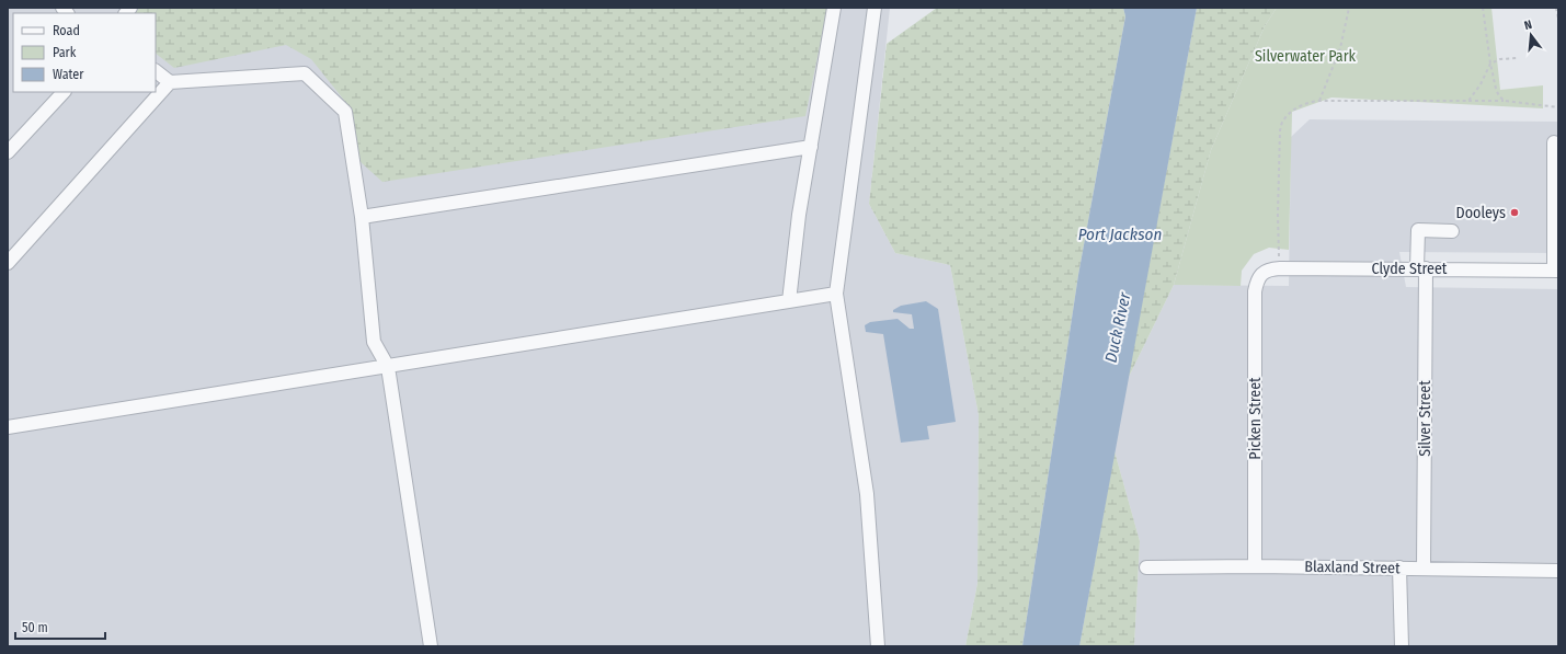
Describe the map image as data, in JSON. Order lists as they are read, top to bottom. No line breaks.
{"streets":{"street":["Clyde Street","Picken Street","Silver Street","Blaxland Street"]},"crossings":[["Clyde Street","Picken Street"],["Clyde Street","Silver Street"],["Picken Street","Blaxland Street"],["Silver Street","Blaxland Street"]],"water":["Port Jackson","Duck River"],"parks":["Silverwater Park"],"places":["Dooleys"],"legend":["Road","Park","Water"],"scale_bar":"50 m","north":"top"}
